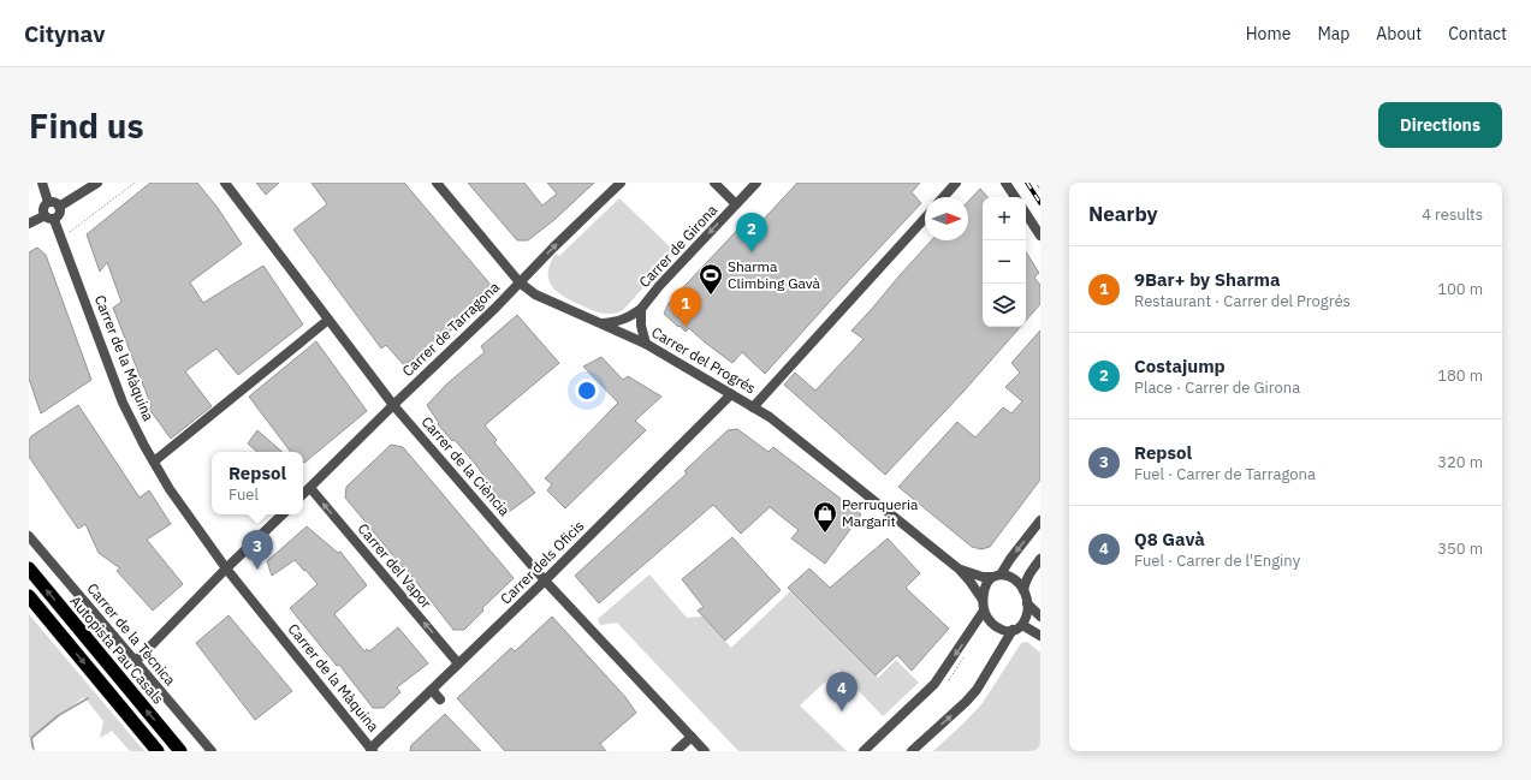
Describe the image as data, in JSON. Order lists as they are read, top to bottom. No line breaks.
{"streets":{"highway":["Autopista Pau Casals"],"street":["Carrer de Girona","Carrer de Tarragona","Carrer de la Màquina","Carrer del Progrés","Carrer de la Ciència","Carrer dels Oficis","Carrer del Vapor","Carrer de la Tècnica"]},"crossings":[["Carrer de Girona","Carrer del Progrés"],["Carrer de Tarragona","Carrer del Progrés"],["Carrer de Tarragona","Carrer de la Ciència"],["Carrer de Tarragona","Carrer del Vapor"],["Carrer de la Màquina","Carrer dels Oficis"],["Carrer del Progrés","Carrer dels Oficis"],["Carrer de la Ciència","Carrer dels Oficis"],["Carrer dels Oficis","Carrer del Vapor"]],"one_way":["Carrer de Girona","Carrer del Vapor"],"places":{"sports":["Sharma Climbing Gavà"],"shop":["Perruqueria Margarit"]},"north":"right","page":{"header":"Citynav","nav":["Home","Map","About","Contact"],"buttons":"Directions","title":"Find us","heading":["Nearby","4 results"],"map_buttons":["+","−"],"pins":["2","1","3","4"],"list":[{"mark":"1","name":"9Bar+ by Sharma","note":"Restaurant · Carrer del Progrés","value":"100 m"},{"mark":"2","name":"Costajump","note":"Place · Carrer de Girona","value":"180 m"},{"mark":"3","name":"Repsol","note":"Fuel · Carrer de Tarragona","value":"320 m"},{"mark":"4","name":"Q8 Gavà","note":"Fuel · Carrer de l'Enginy","value":"350 m"}],"popup":["Repsol","Fuel"]}}
